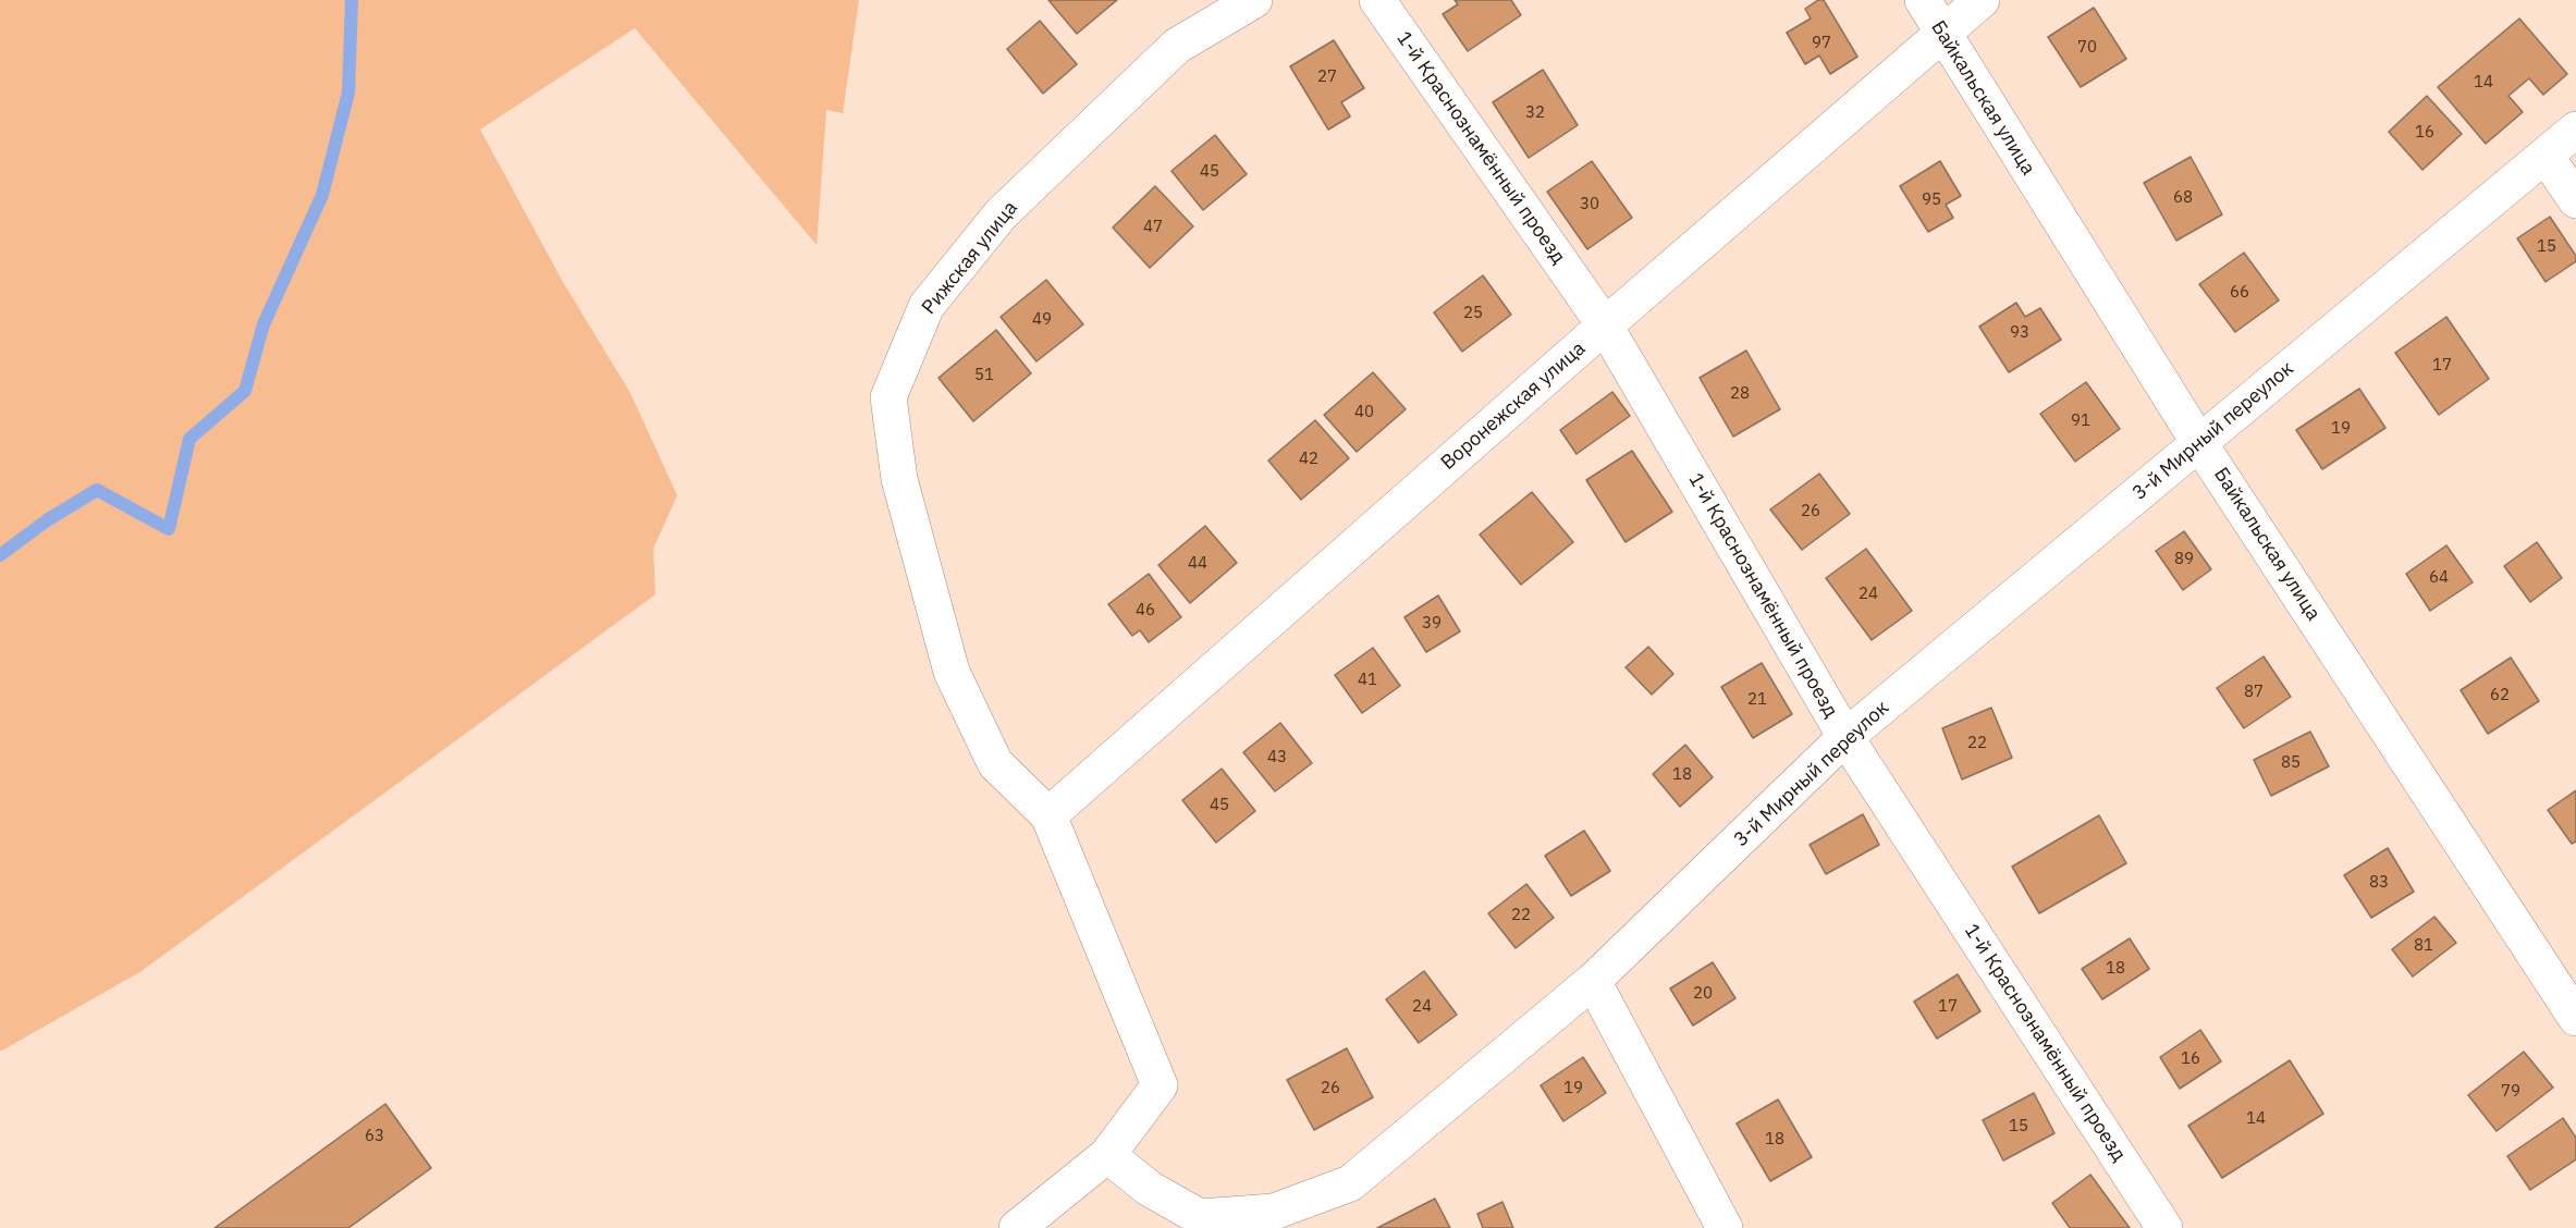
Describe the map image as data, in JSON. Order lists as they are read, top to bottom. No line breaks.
{"streets":{"street":["Байкальская улица","1-й Краснознамённый проезд","Рижская улица","Воронежская улица","3-й Мирный переулок"]},"crossings":[["Байкальская улица","Воронежская улица"],["Байкальская улица","3-й Мирный переулок"],["1-й Краснознамённый проезд","Воронежская улица"],["1-й Краснознамённый проезд","3-й Мирный переулок"],["Рижская улица","Воронежская улица"]],"house_numbers":["97","70","27","14","32","16","45","68","95","30","47","15","66","25","49","93","17","51","28","40","91","19","42","26","89","44","64","24","46","39","41","87","62","21","22","43","85","18","45","83","22","81","18","20","24","17","16","26","19","79","14","15","63","18"]}
